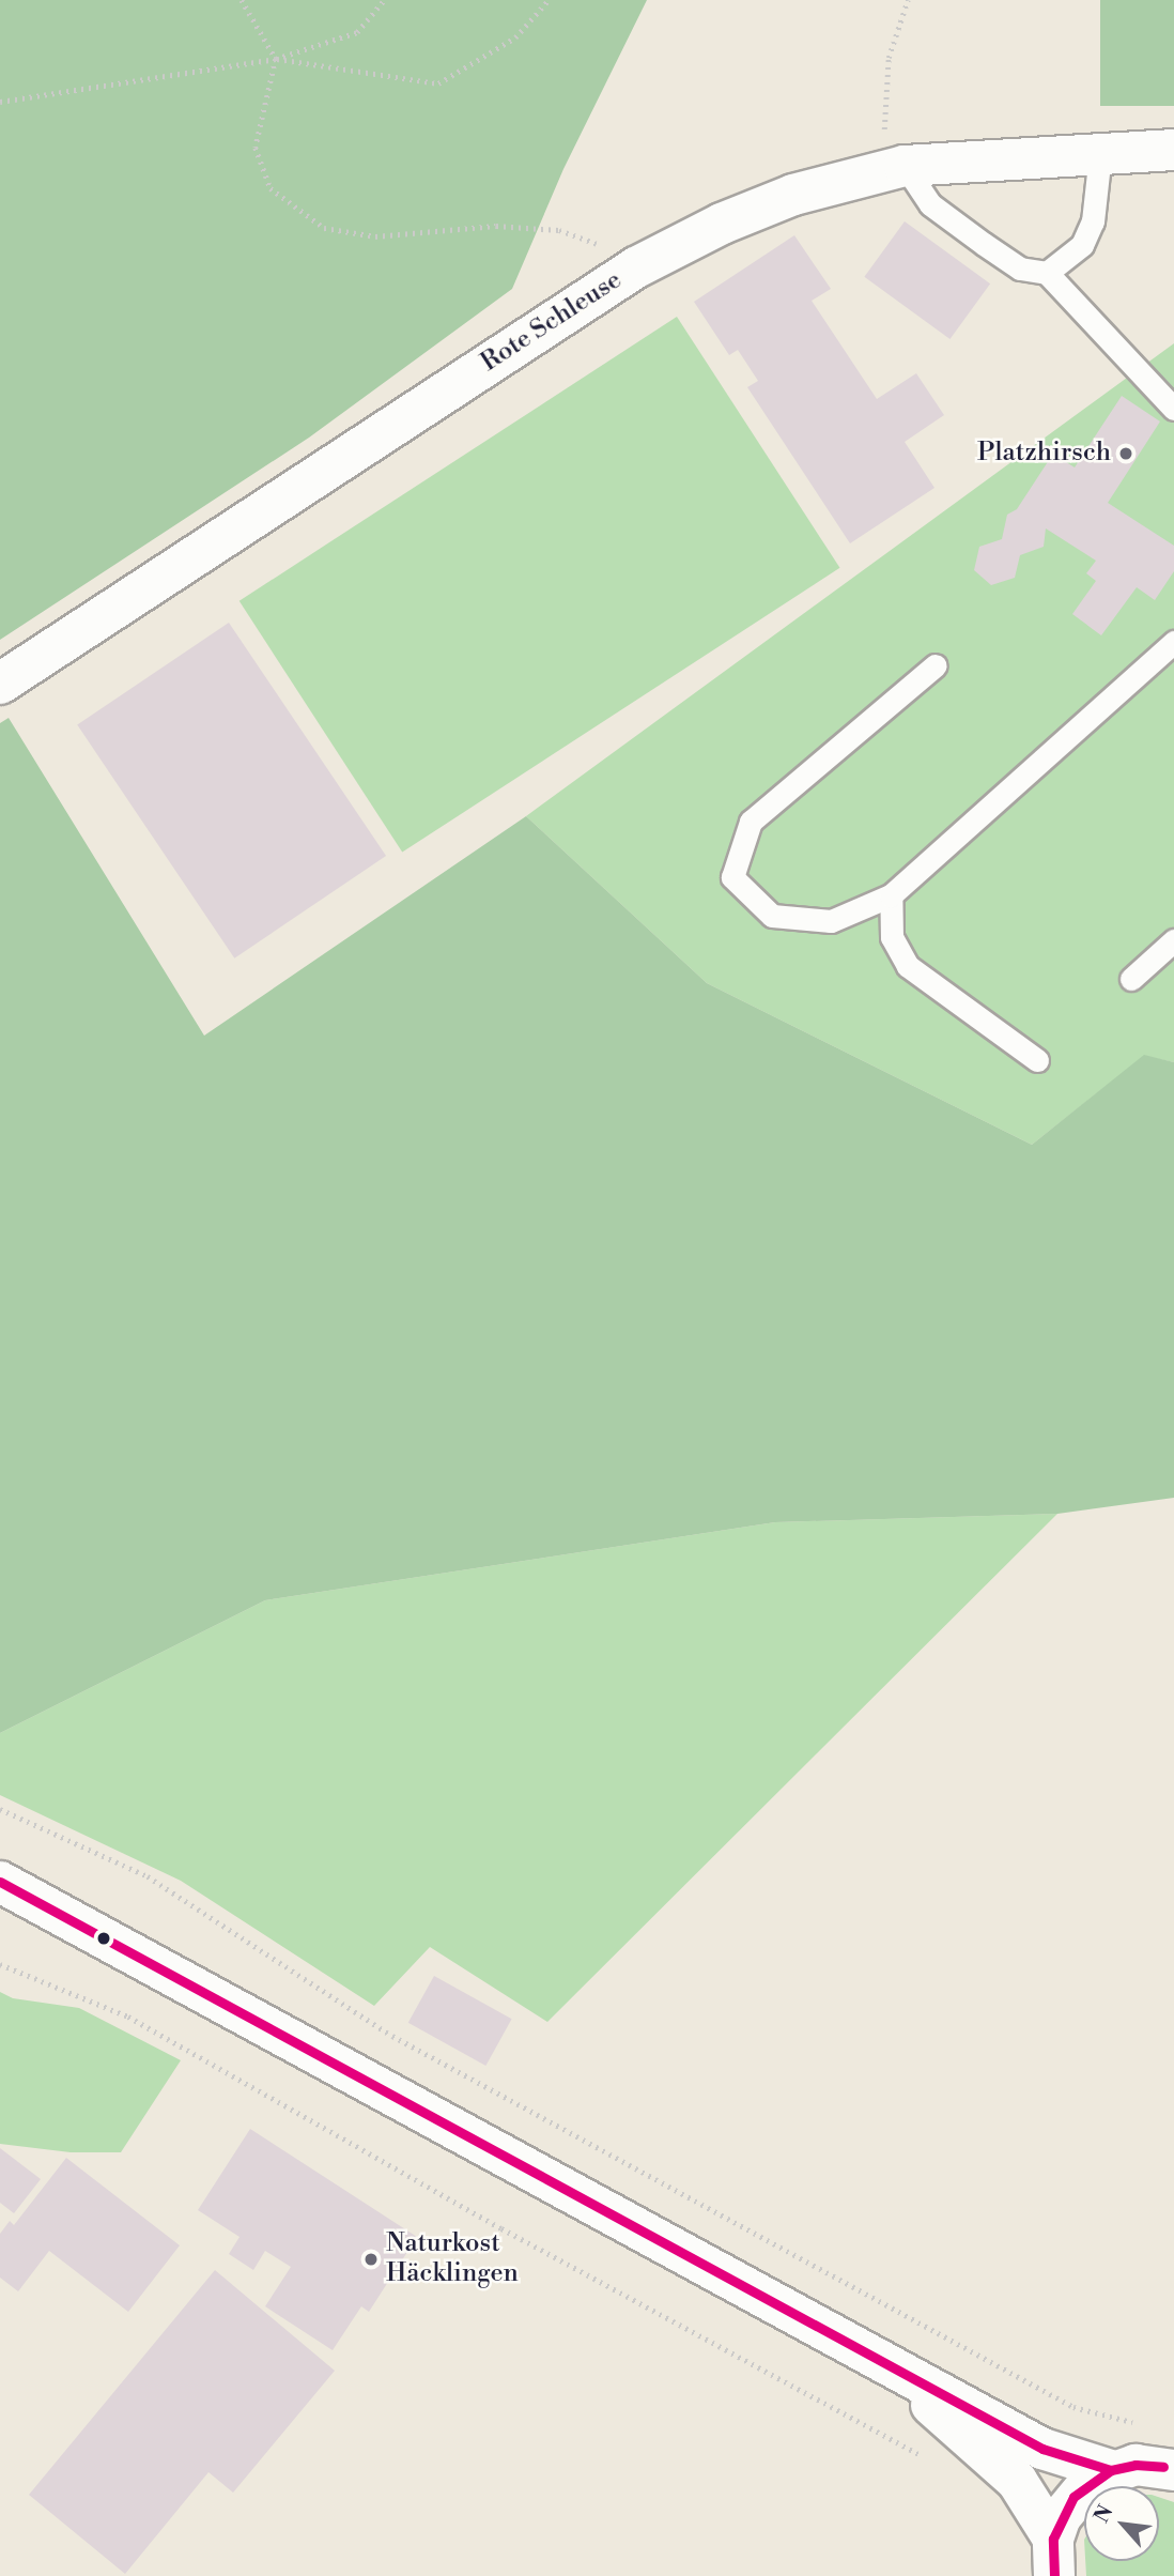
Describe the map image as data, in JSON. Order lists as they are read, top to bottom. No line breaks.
{"streets":{"main road":["Rote Schleuse"]},"places":["Platzhirsch","Naturkost Häcklingen"],"north":"top left"}
